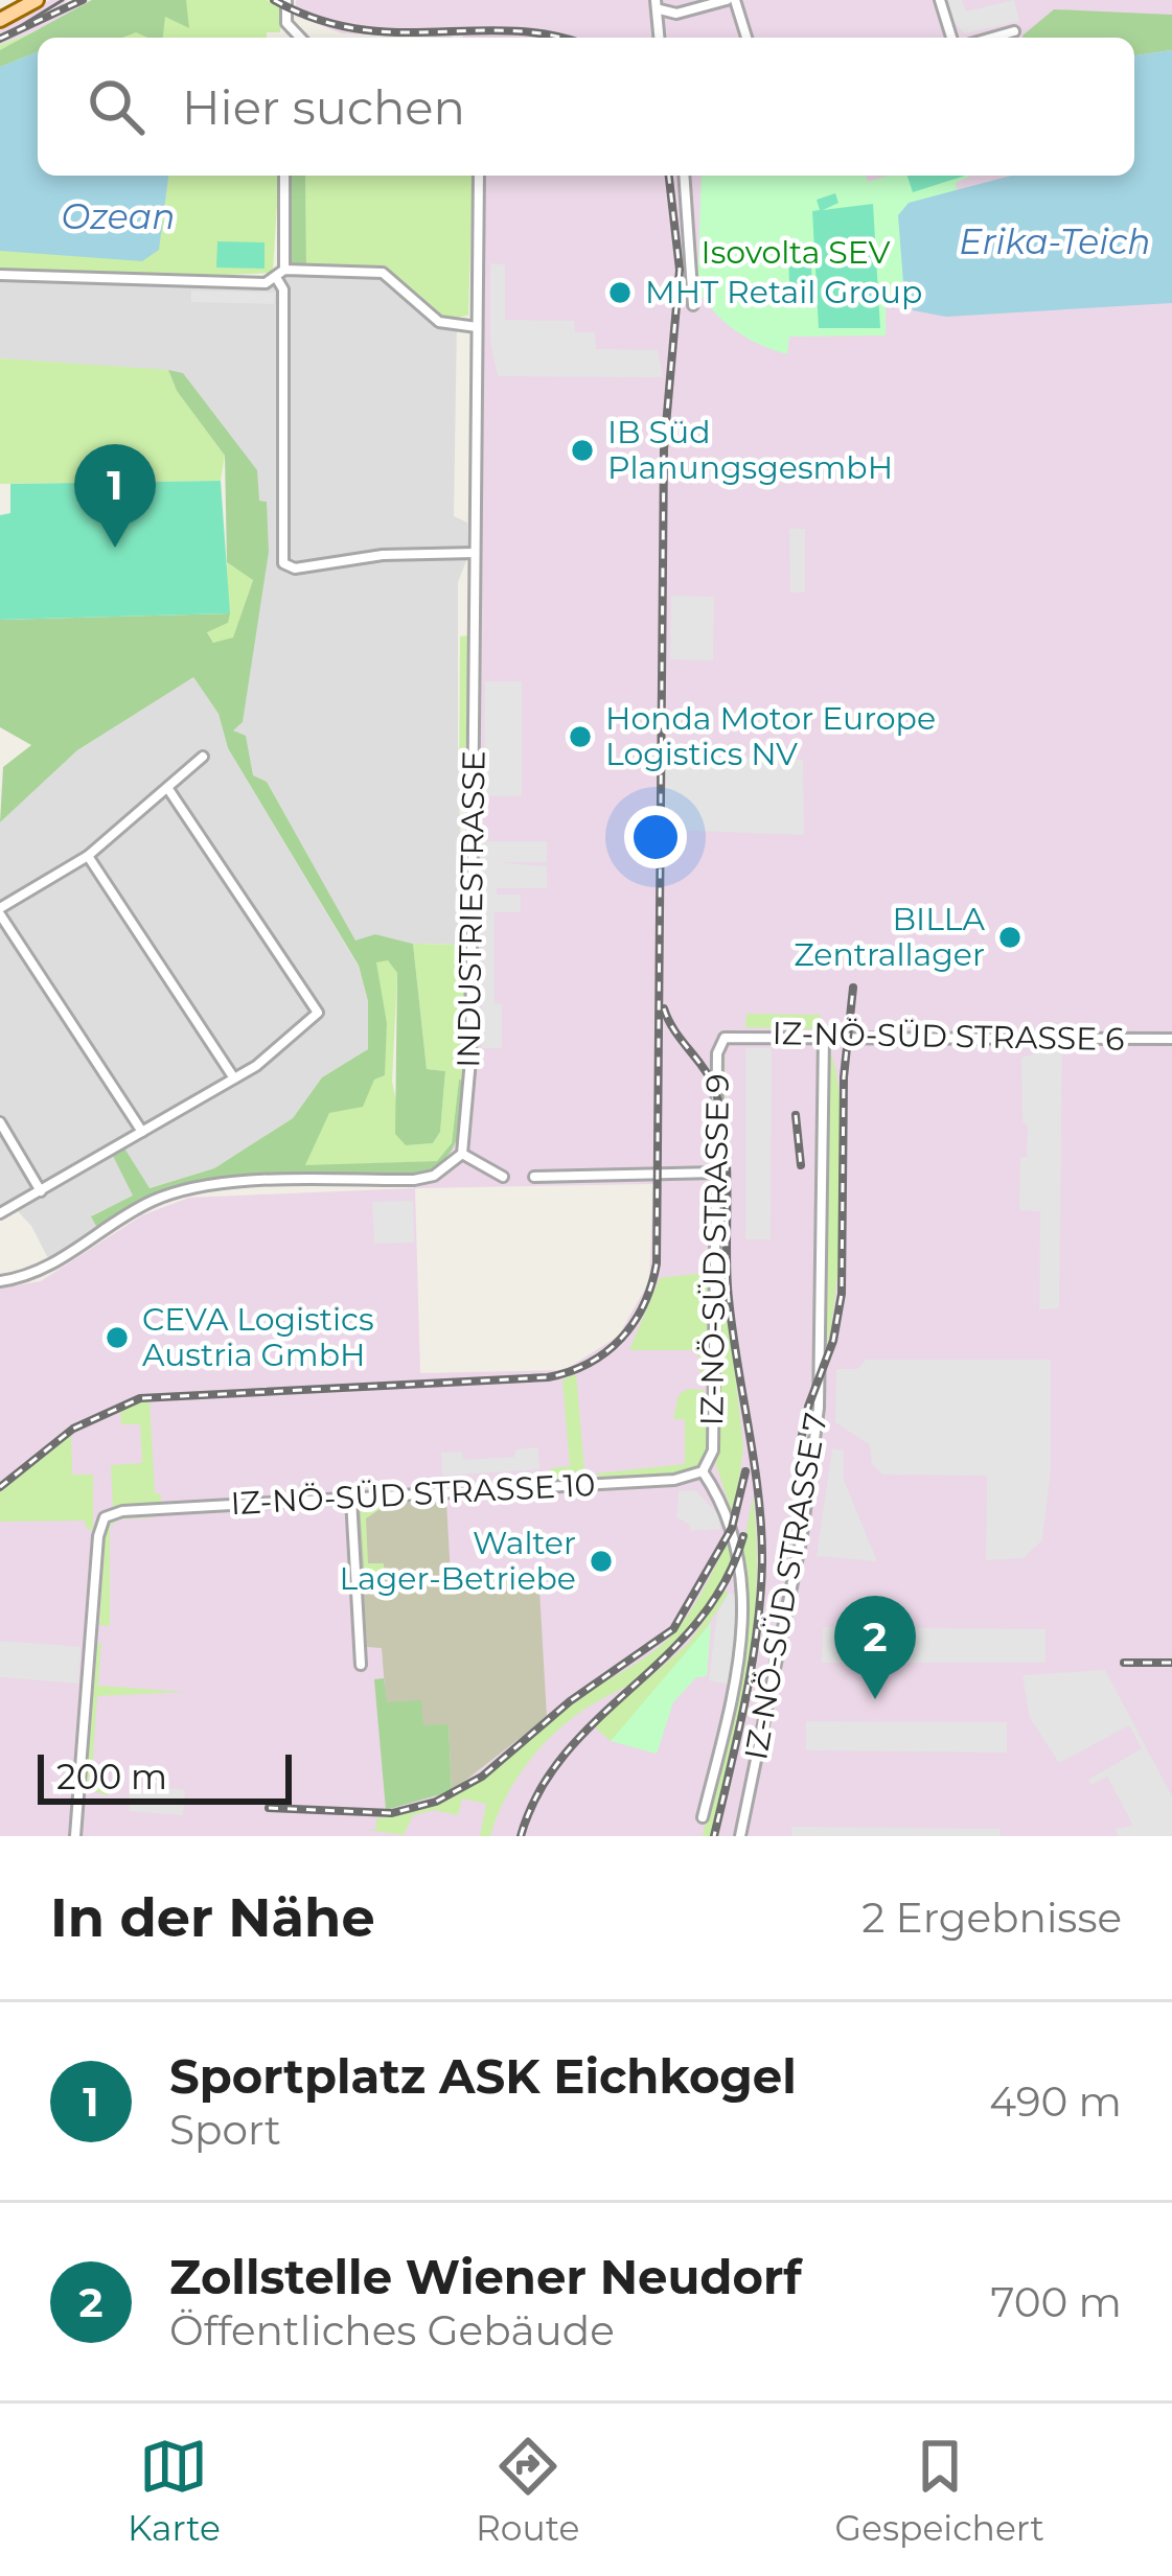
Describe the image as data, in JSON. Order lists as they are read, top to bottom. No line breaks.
{"streets":{"street":["INDUSTRIESTRASSE","IZ-NÖ-SÜD STRASSE 6","IZ-NÖ-SÜD STRASSE 9","IZ-NÖ-SÜD STRASSE 10","IZ-NÖ-SÜD STRASSE 7"]},"crossings":[["IZ-NÖ-SÜD STRASSE 6","IZ-NÖ-SÜD STRASSE 9"],["IZ-NÖ-SÜD STRASSE 6","IZ-NÖ-SÜD STRASSE 7"],["IZ-NÖ-SÜD STRASSE 9","IZ-NÖ-SÜD STRASSE 10"]],"water":["Ozean","Erika-Teich"],"parks":["Isovolta SEV"],"places":["MHT Retail Group","IB Süd PlanungsgesmbH","Honda Motor Europe Logistics NV","BILLA Zentrallager","CEVA Logistics Austria GmbH","Walter Lager-Betriebe"],"scale_bar":"200 m","page":{"search":"Hier suchen","pins":["1","2"],"scale":"200 m","heading":["In der Nähe","2 Ergebnisse"],"list":[{"mark":"1","name":"Sportplatz ASK Eichkogel","note":"Sport","value":"490 m"},{"mark":"2","name":"Zollstelle Wiener Neudorf","note":"Öffentliches Gebäude","value":"700 m"}],"nav":["Karte","Route","Gespeichert"]}}
